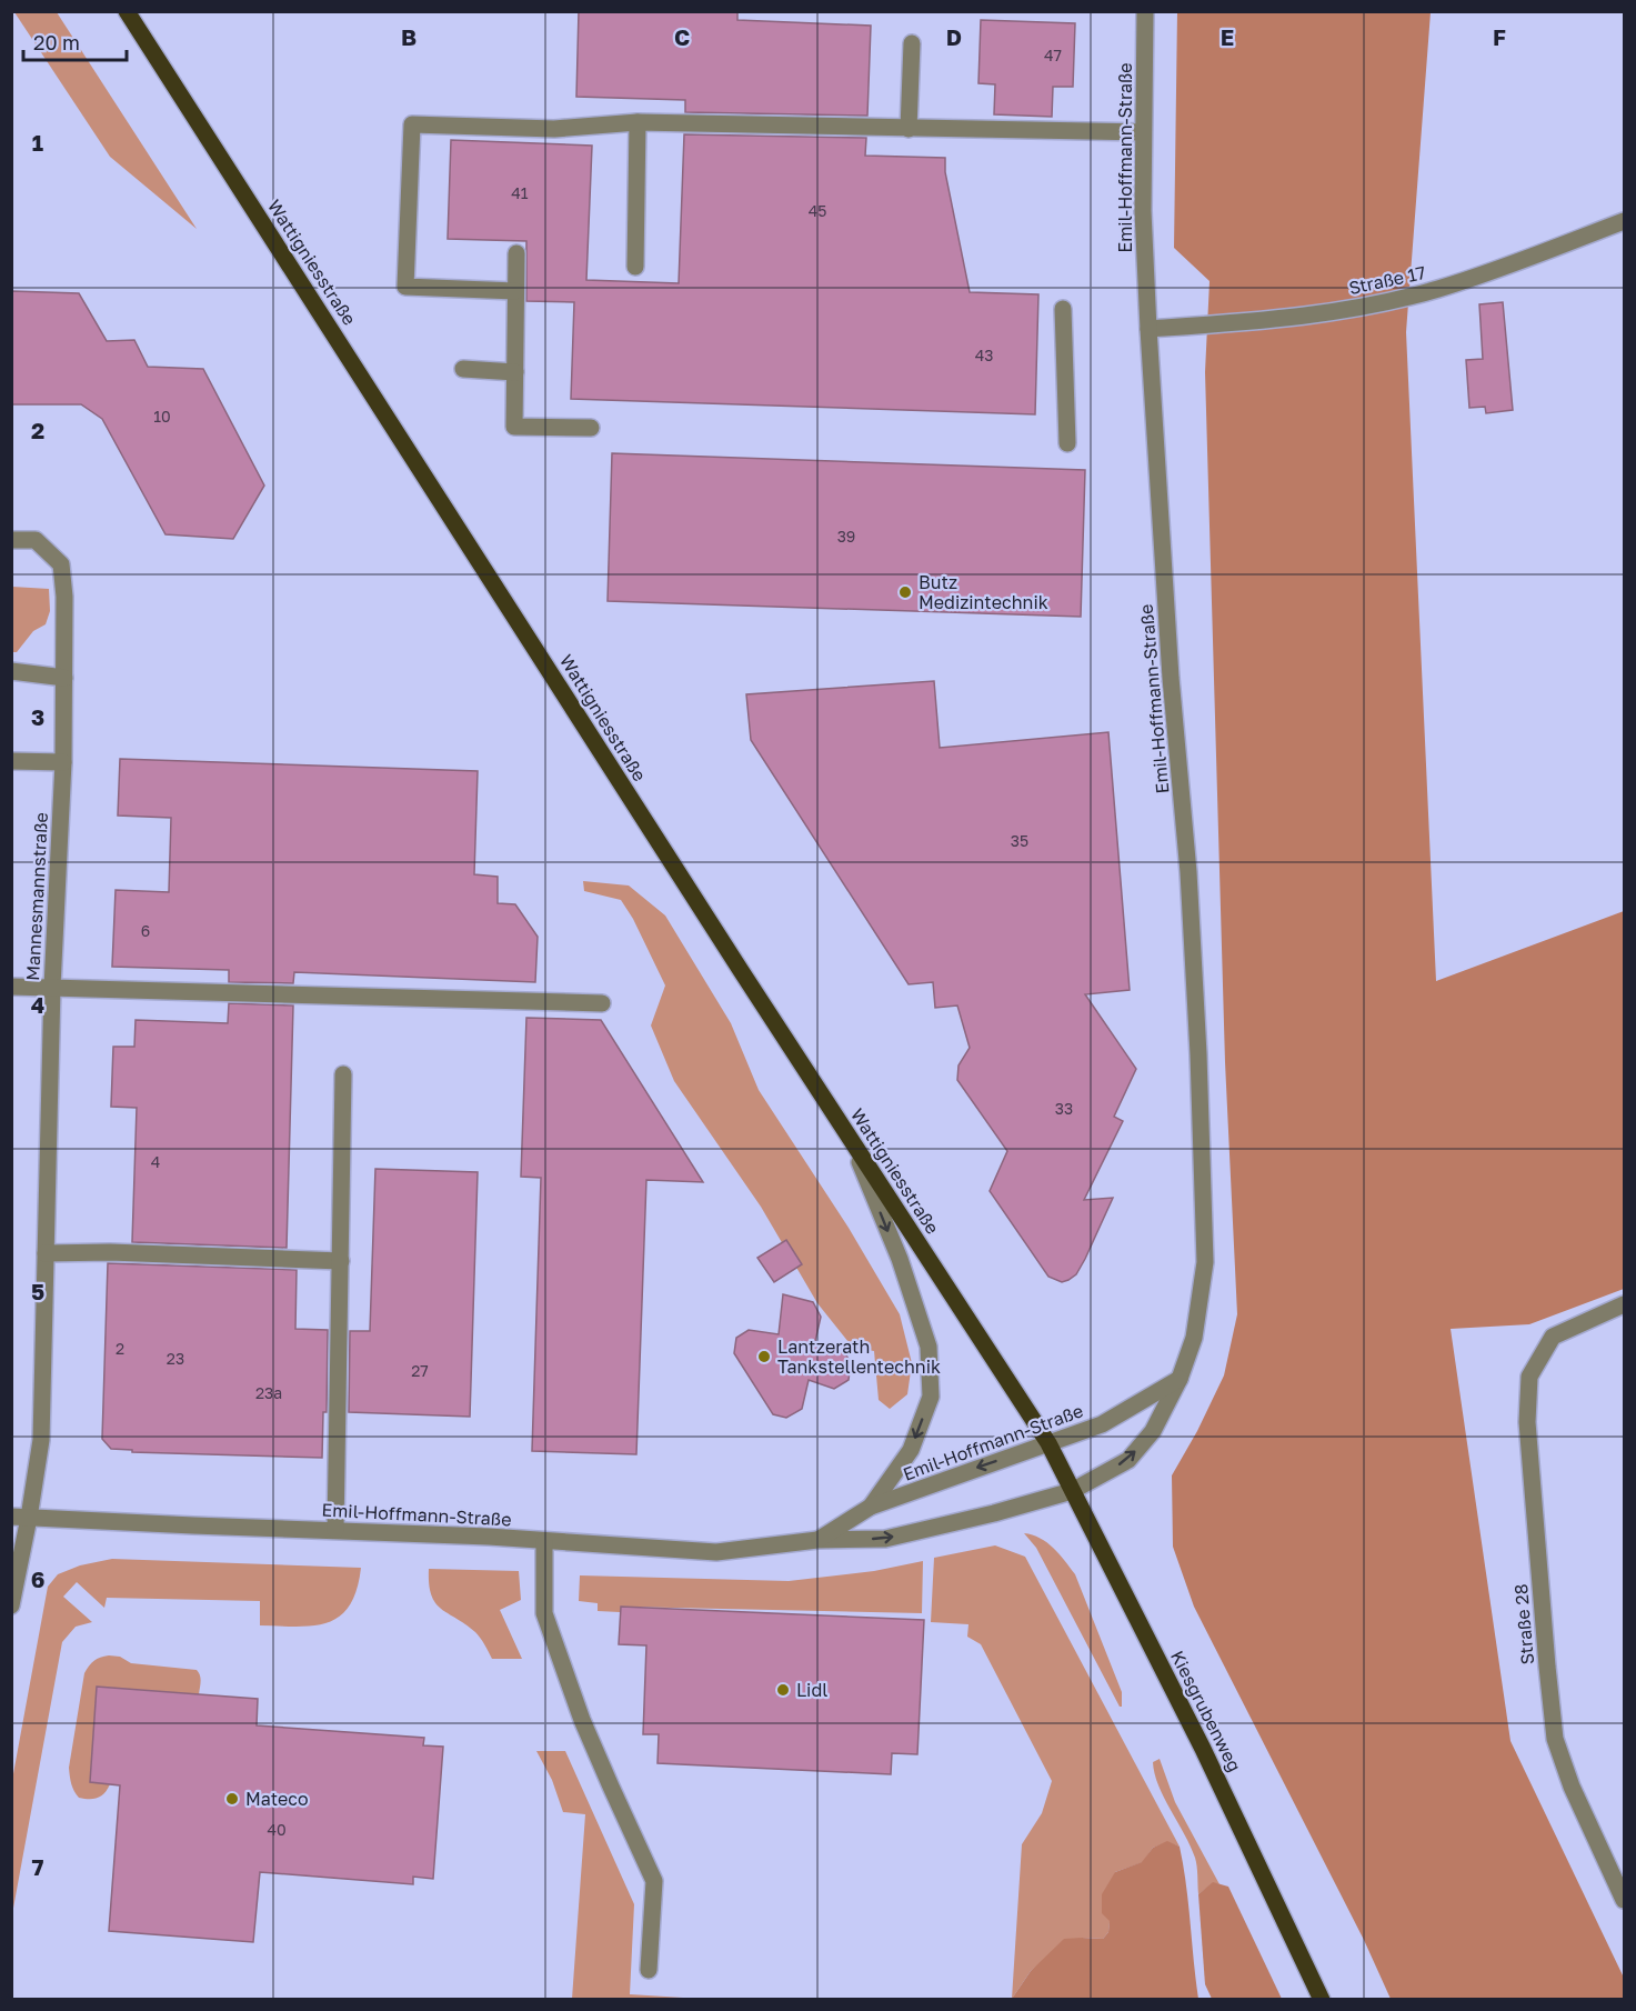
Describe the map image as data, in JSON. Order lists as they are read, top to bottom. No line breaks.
{"streets":{"main road":["Wattigniesstraße","Kiesgrubenweg"],"street":["Emil-Hoffmann-Straße","Straße 17","Mannesmannstraße","Straße 28"]},"crossings":[["Emil-Hoffmann-Straße","Wattigniesstraße"],["Emil-Hoffmann-Straße","Straße 17"],["Emil-Hoffmann-Straße","Mannesmannstraße"],["Emil-Hoffmann-Straße","Kiesgrubenweg"],["Wattigniesstraße","Kiesgrubenweg"]],"places":["Butz Medizintechnik","Lantzerath Tankstellentechnik","Lidl","Mateco"],"house_numbers":["47","41","45","43","10","39","35","6","33","4","2","23","27","23a","40"],"scale_bar":"20 m","grid":{"columns":["B","C","D","E","F"],"rows":["1","2","3","4","5","6","7"]}}
